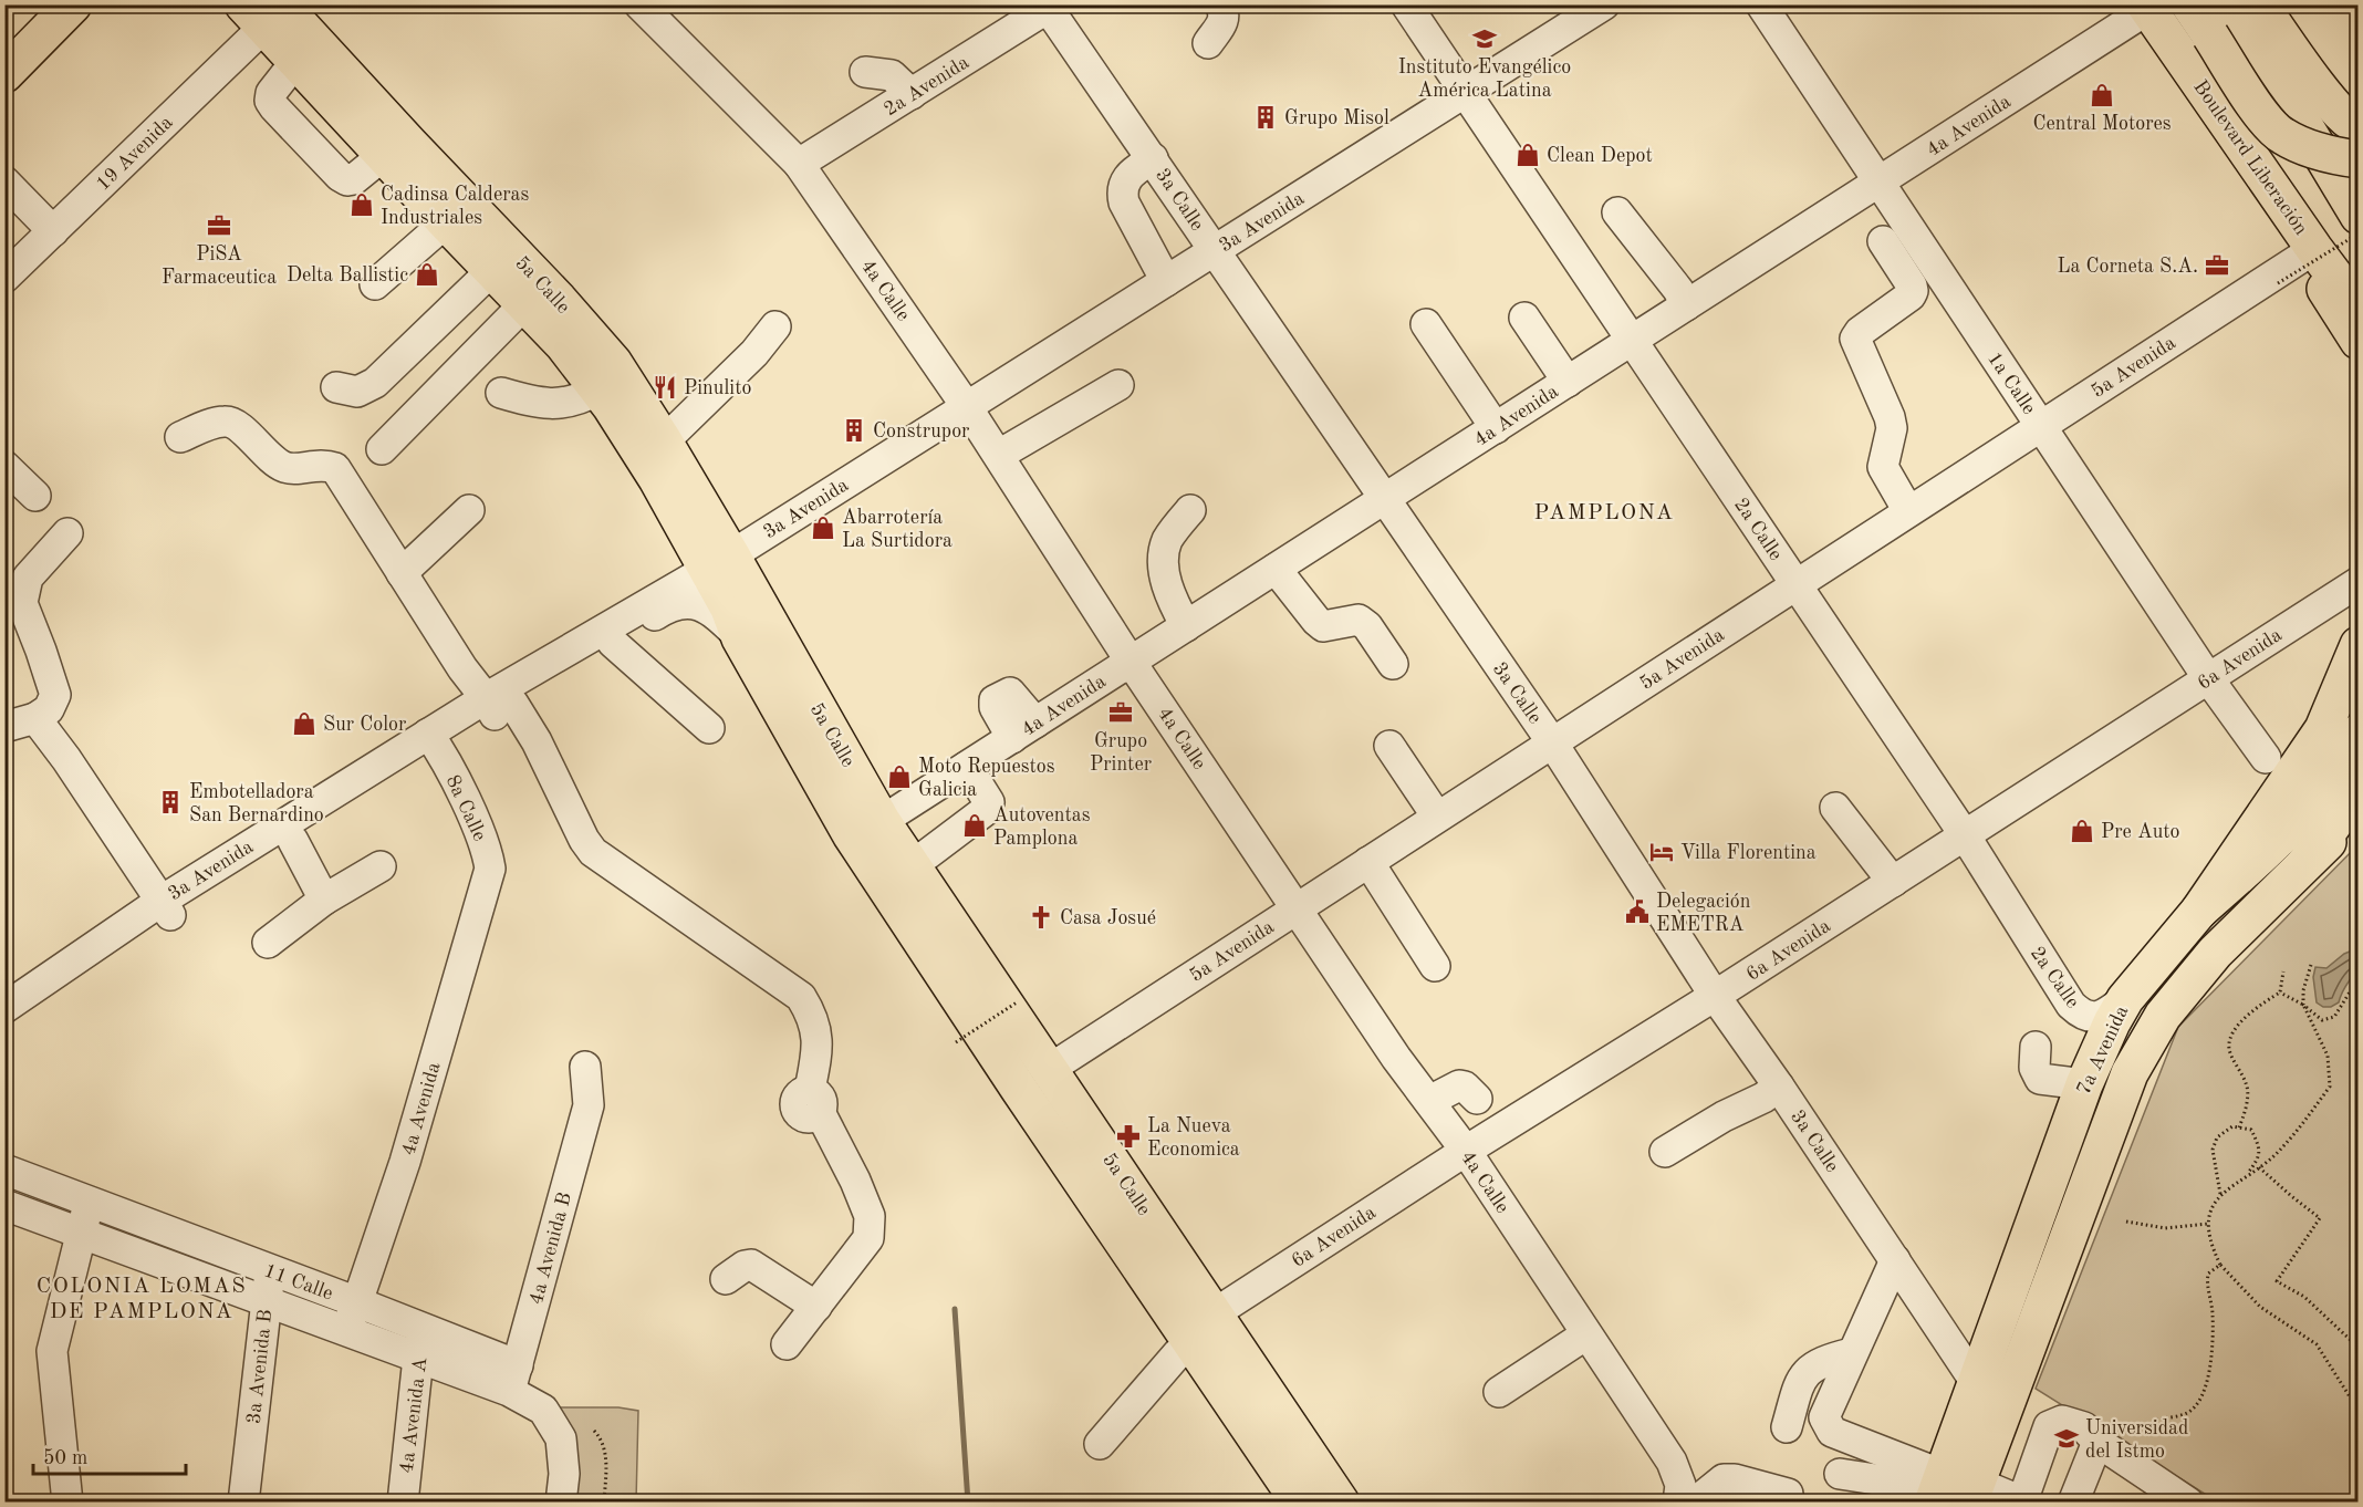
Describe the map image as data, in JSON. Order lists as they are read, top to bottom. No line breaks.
{"streets":{"main road":["Boulevard Liberación","5a Calle","7a Avenida"],"street":["2a Avenida","4a Avenida","19 Avenida","3a Calle","3a Avenida","4a Calle","5a Avenida","1a Calle","2a Calle","6a Avenida","8a Calle","4a Avenida B","11 Calle","3a Avenida B","4a Avenida A"]},"crossings":[["2a Avenida","3a Calle"],["2a Avenida","4a Calle"],["4a Avenida","Boulevard Liberación"],["4a Avenida","3a Calle"],["4a Avenida","5a Calle"],["4a Avenida","4a Calle"],["4a Avenida","1a Calle"],["4a Avenida","2a Calle"],["4a Avenida","8a Calle"],["4a Avenida","11 Calle"],["19 Avenida","5a Calle"],["Boulevard Liberación","5a Avenida"],["3a Calle","3a Avenida"],["3a Calle","5a Avenida"],["3a Calle","6a Avenida"],["3a Calle","7a Avenida"],["3a Avenida","5a Calle"],["3a Avenida","4a Calle"],["3a Avenida","2a Calle"],["3a Avenida","8a Calle"],["5a Calle","5a Avenida"],["5a Calle","6a Avenida"],["4a Calle","5a Avenida"],["4a Calle","6a Avenida"],["5a Avenida","1a Calle"],["5a Avenida","2a Calle"],["1a Calle","6a Avenida"],["2a Calle","6a Avenida"],["2a Calle","7a Avenida"],["4a Avenida B","11 Calle"],["11 Calle","3a Avenida B"],["11 Calle","4a Avenida A"]],"districts":["PAMPLONA","COLONIA LOMAS DE PAMPLONA"],"places":{"school or university":["Instituto Evangélico América Latina","Universidad del Istmo"],"shop":["Central Motores","Clean Depot","Cadinsa Calderas Industriales","Delta Ballistic","Abarrotería La Surtidora","Sur Color","Moto Repuestos Galicia","Autoventas Pamplona","Pre Auto"],"building":["Grupo Misol","Construpor","Embotelladora San Bernardino"],"office":["PiSA Farmaceutica","La Corneta S.A.","Grupo Printer"],"restaurant":["Pinulito"],"hotel":["Villa Florentina"],"public building":["Delegación EMETRA"],"church":["Casa Josué"],"pharmacy":["La Nueva Economica"]},"scale_bar":"50 m"}
